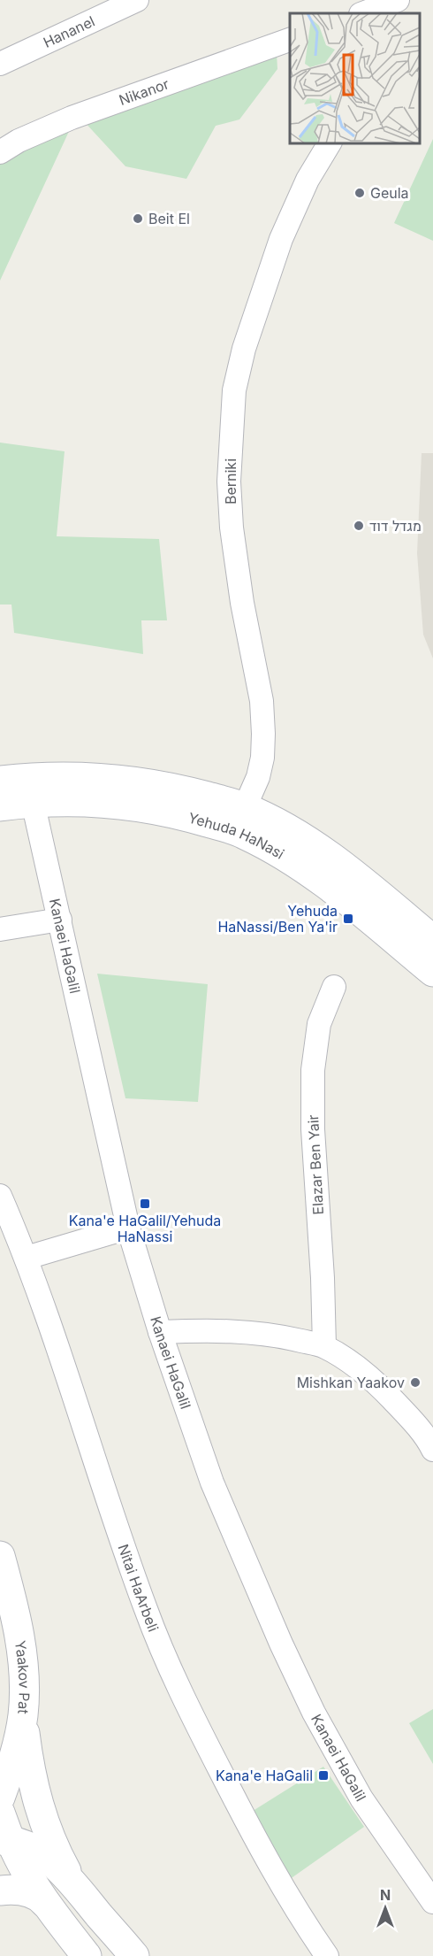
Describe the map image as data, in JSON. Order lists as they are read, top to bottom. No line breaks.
{"streets":{"main road":["Yehuda HaNasi","Yaakov Pat"],"street":["Hananel","Nikanor","Berniki","Kanaei HaGalil","Elazar Ben Yair","Nitai HaArbeli"]},"crossings":[["Berniki","Yehuda HaNasi"],["Yehuda HaNasi","Kanaei HaGalil"]],"places":{"other":["Geula","Beit El","מגדל דוד","Mishkan Yaakov"],"transit":["Yehuda HaNassi/Ben Ya'ir","Kana'e HaGalil/Yehuda HaNassi","Kana'e HaGalil"]},"north":"top"}
